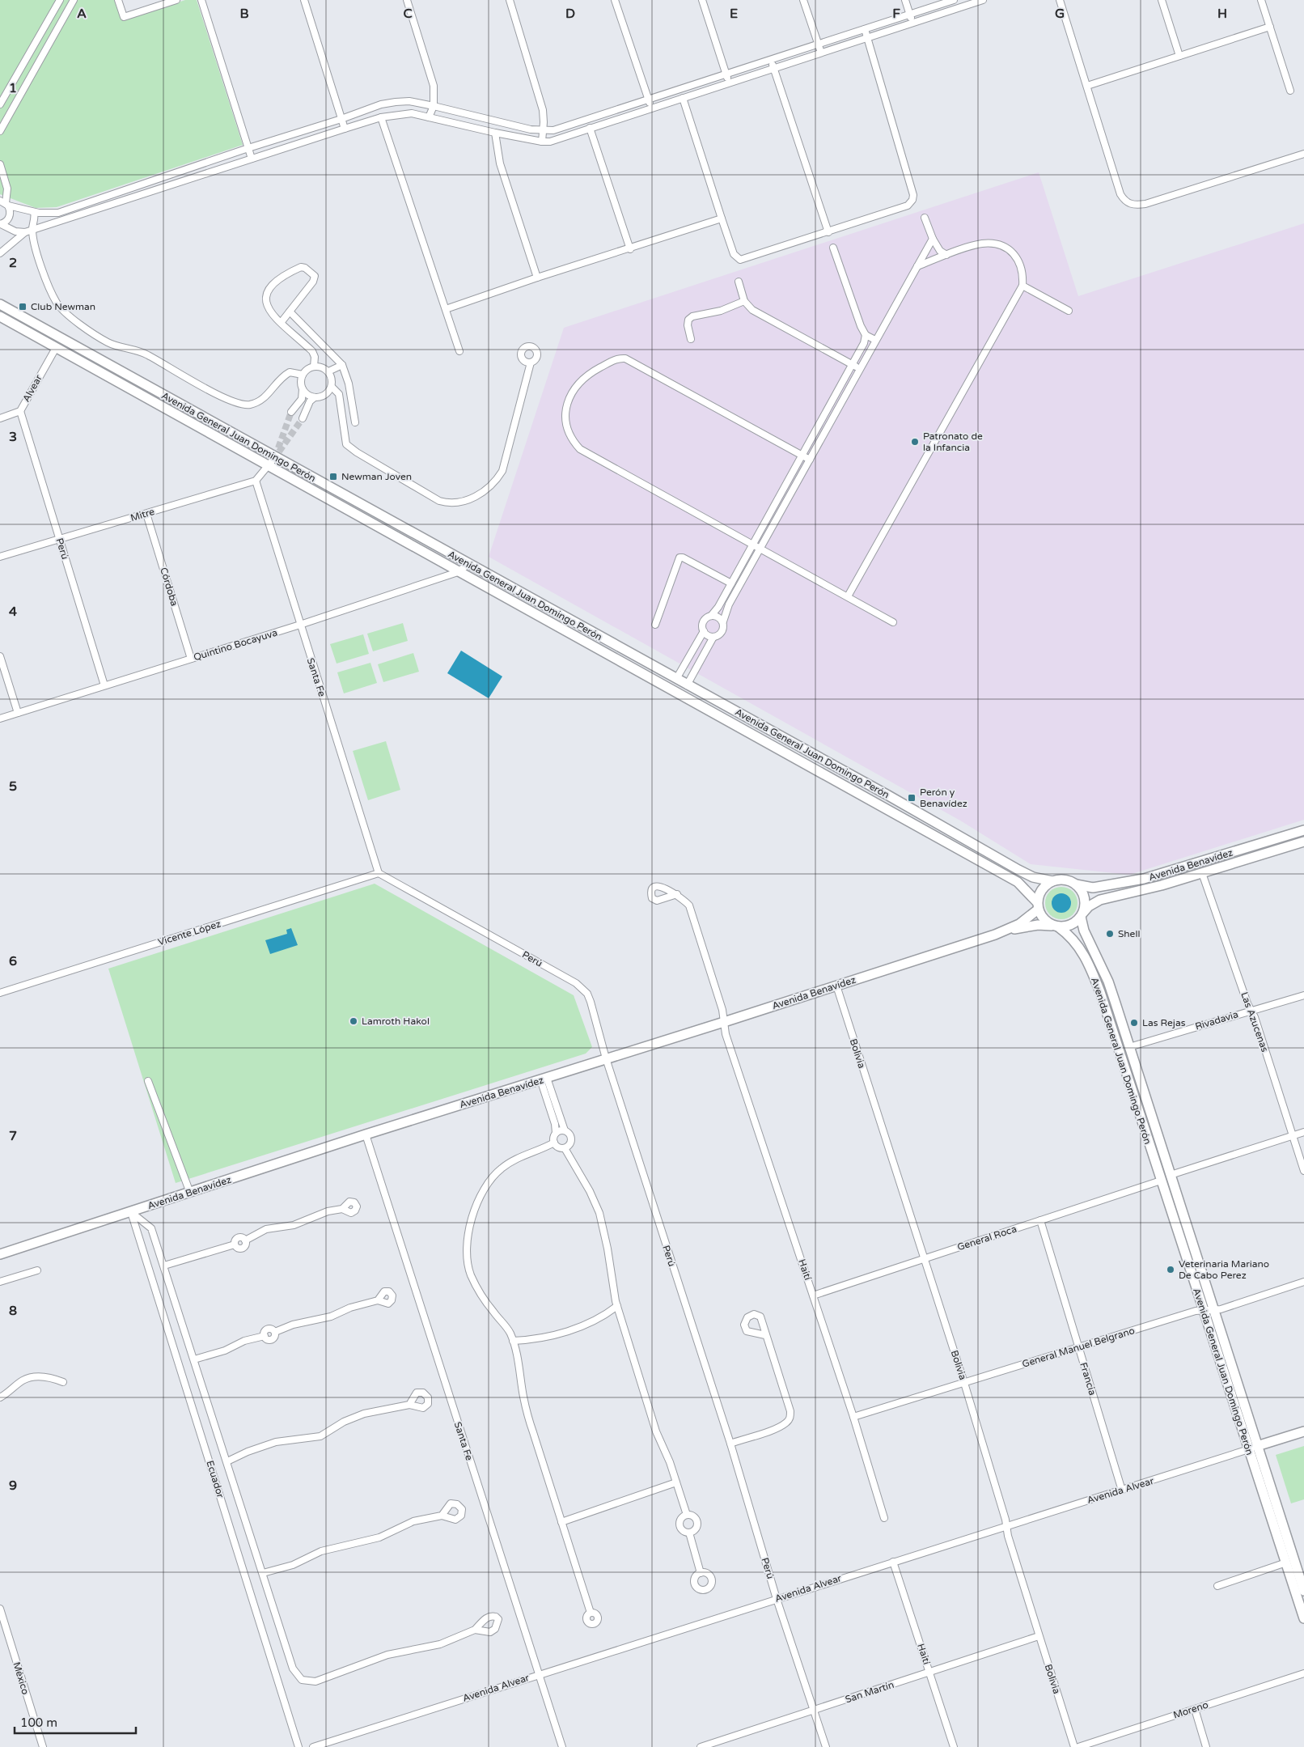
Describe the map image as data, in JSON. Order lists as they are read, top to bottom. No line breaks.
{"streets":{"main road":["Avenida General Juan Domingo Perón","Avenida Benavídez","Avenida Alvear"],"street":["Alvear","Mitre","Perú","Córdoba","Quintino Bocayuva","Santa Fe","Vicente López","Rivadavia","Las Azucenas","Bolivia","General Roca","Haití","General Manuel Belgrano","Francia","Ecuador","México","San Martín","Moreno"]},"crossings":[["Alvear","Avenida General Juan Domingo Perón"],["Alvear","Perú"],["Avenida General Juan Domingo Perón","Quintino Bocayuva"],["Avenida General Juan Domingo Perón","Avenida Benavídez"],["Avenida General Juan Domingo Perón","Rivadavia"],["Avenida General Juan Domingo Perón","General Roca"],["Avenida General Juan Domingo Perón","General Manuel Belgrano"],["Avenida General Juan Domingo Perón","Avenida Alvear"],["Mitre","Perú"],["Mitre","Córdoba"],["Mitre","Santa Fe"],["Perú","Quintino Bocayuva"],["Perú","Santa Fe"],["Perú","Avenida Benavídez"],["Perú","Vicente López"],["Perú","Avenida Alvear"],["Perú","San Martín"],["Córdoba","Quintino Bocayuva"],["Quintino Bocayuva","Santa Fe"],["Santa Fe","Avenida Benavídez"],["Santa Fe","Vicente López"],["Santa Fe","Avenida Alvear"],["Avenida Benavídez","Las Azucenas"],["Avenida Benavídez","Bolivia"],["Avenida Benavídez","Haití"],["Avenida Benavídez","Ecuador"],["Rivadavia","Las Azucenas"],["Bolivia","General Roca"],["Bolivia","General Manuel Belgrano"],["Bolivia","Avenida Alvear"],["Bolivia","San Martín"],["General Roca","Haití"],["General Roca","Francia"],["Haití","General Manuel Belgrano"],["Haití","Avenida Alvear"],["Haití","San Martín"],["General Manuel Belgrano","Francia"],["Francia","Avenida Alvear"]],"places":{"transit":["Club Newman","Newman Joven","Perón y Benavídez"],"other":["Patronato de la Infancia","Shell","Lamroth Hakol","Las Rejas","Veterinaria Mariano De Cabo Perez"]},"scale_bar":"100 m","grid":{"columns":["A","B","C","D","E","F","G","H"],"rows":["1","2","3","4","5","6","7","8","9"]}}
